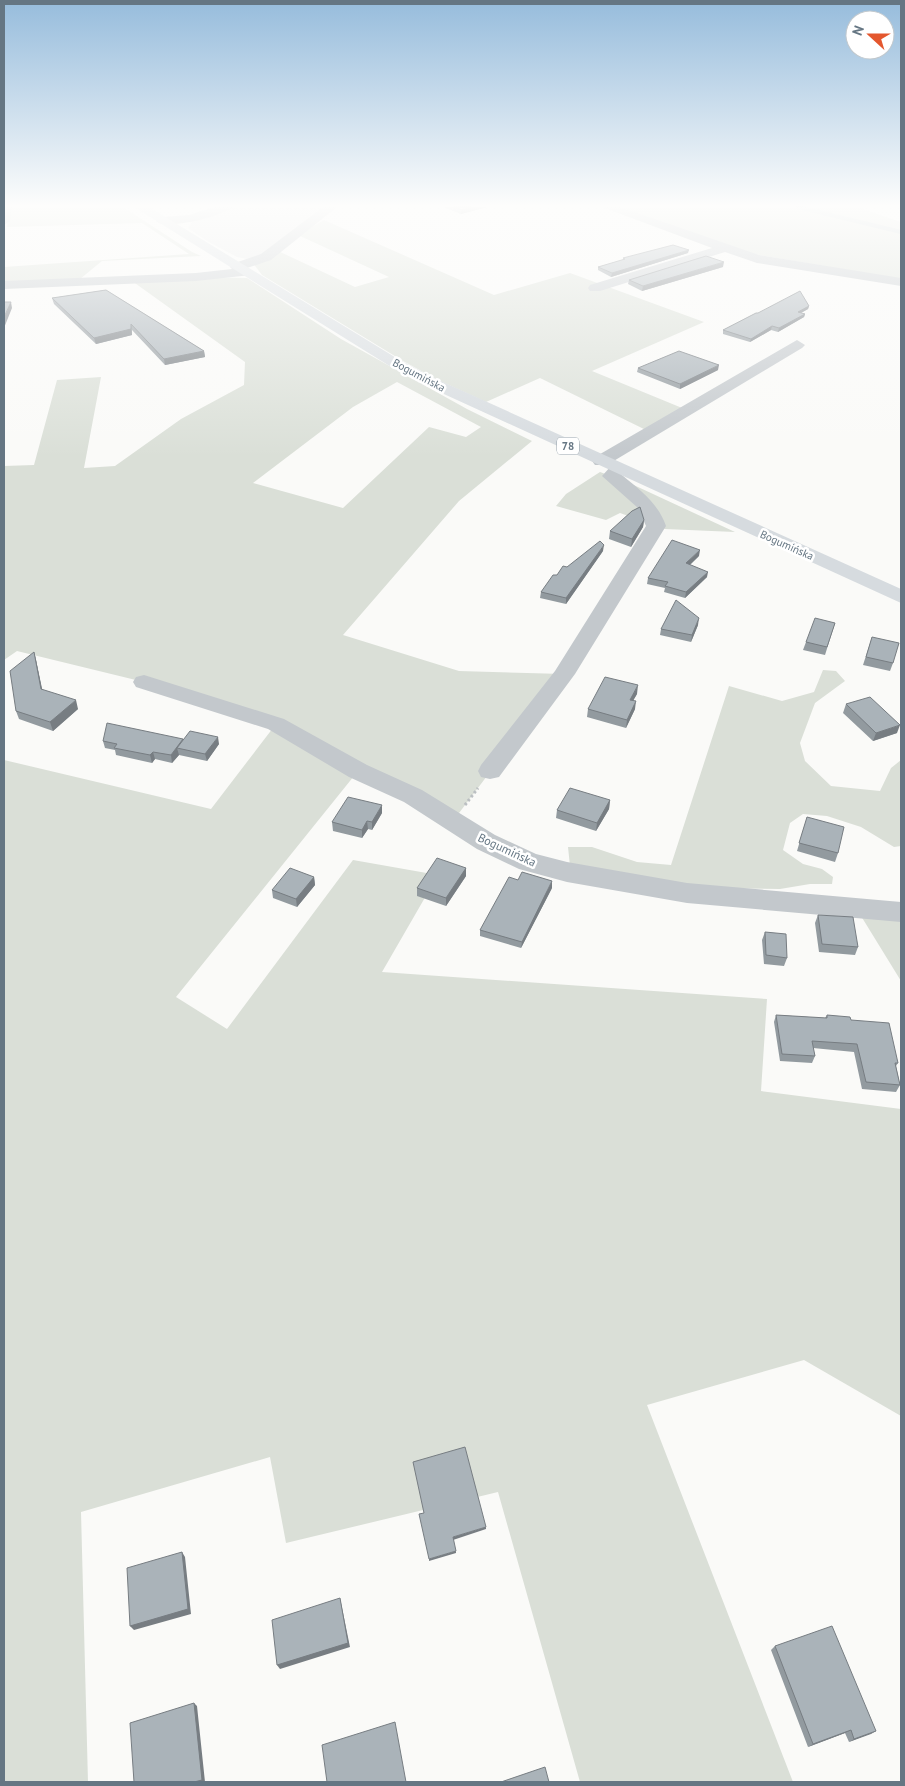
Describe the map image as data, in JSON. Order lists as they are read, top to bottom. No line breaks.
{"streets":{"main road":["Bogumińska","78"]},"north":"left"}
